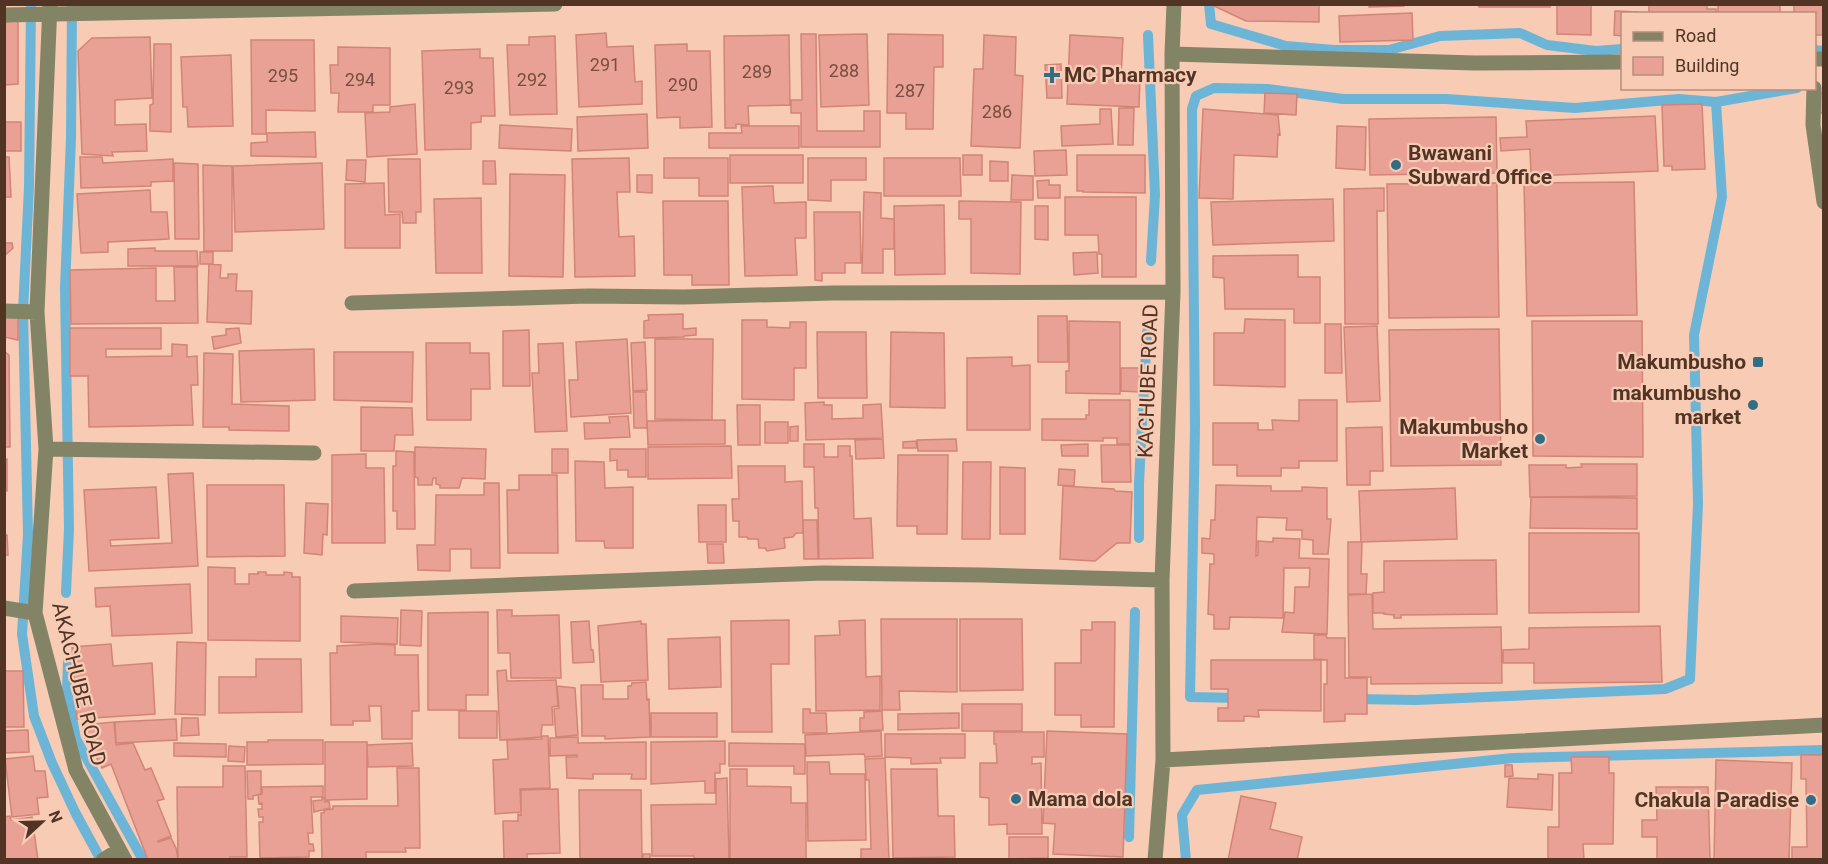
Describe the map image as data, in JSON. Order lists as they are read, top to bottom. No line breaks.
{"streets":{"street":["KACHUBE ROAD","AKACHUBE ROAD"]},"places":{"health":["MC Pharmacy"],"other":["Bwawani Subward Office","makumbusho market","Makumbusho Market","Mama dola","Chakula Paradise"],"transit":["Makumbusho"]},"house_numbers":["291","288","289","295","294","292","290","293","287","286"],"legend":["Road","Building"],"north":"right"}
